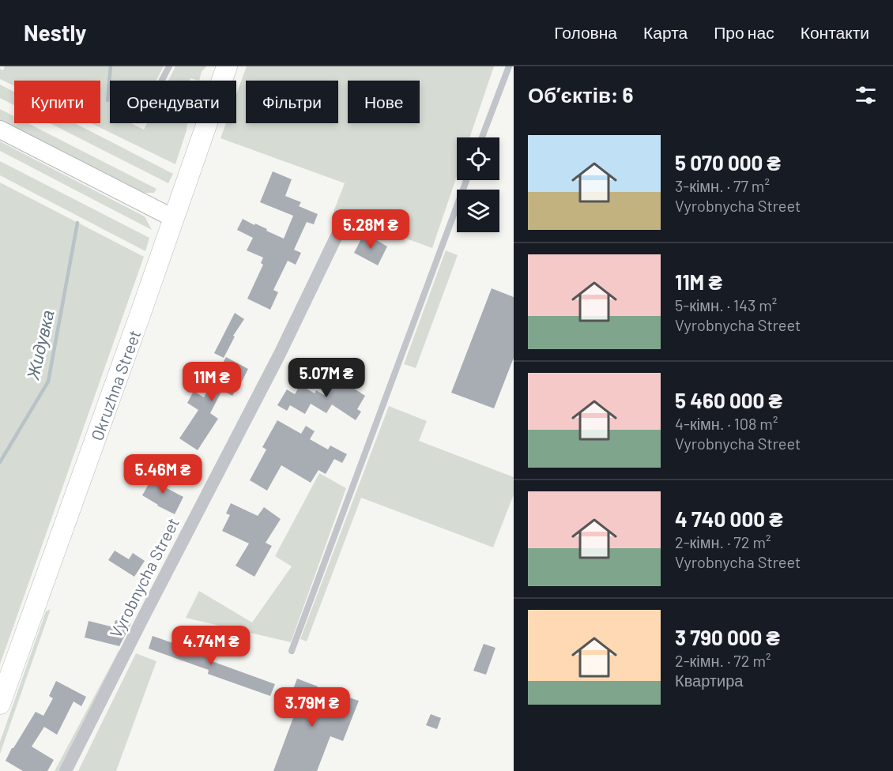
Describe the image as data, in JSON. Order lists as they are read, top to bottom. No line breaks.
{"streets":{"main road":["Okruzhna Street"],"street":["Vyrobnycha Street"]},"water":["Жидувка"],"page":{"header":"Nestly","nav":["Головна","Карта","Про нас","Контакти"],"heading":"Об’єктів: 6","chip":["Купити","Орендувати","Фільтри","Нове"],"list":[{"name":"5 070 000 ₴","note":"3-кімн. · 77 m² · Vyrobnycha Street"},{"name":"11M ₴","note":"5-кімн. · 143 m² · Vyrobnycha Street"},{"name":"5 460 000 ₴","note":"4-кімн. · 108 m² · Vyrobnycha Street"},{"name":"4 740 000 ₴","note":"2-кімн. · 72 m² · Vyrobnycha Street"},{"name":"3 790 000 ₴","note":"2-кімн. · 72 m² · Квартира"}],"price":["5.28M ₴","5.07M ₴","11M ₴","5.46M ₴","4.74M ₴","3.79M ₴"]}}
